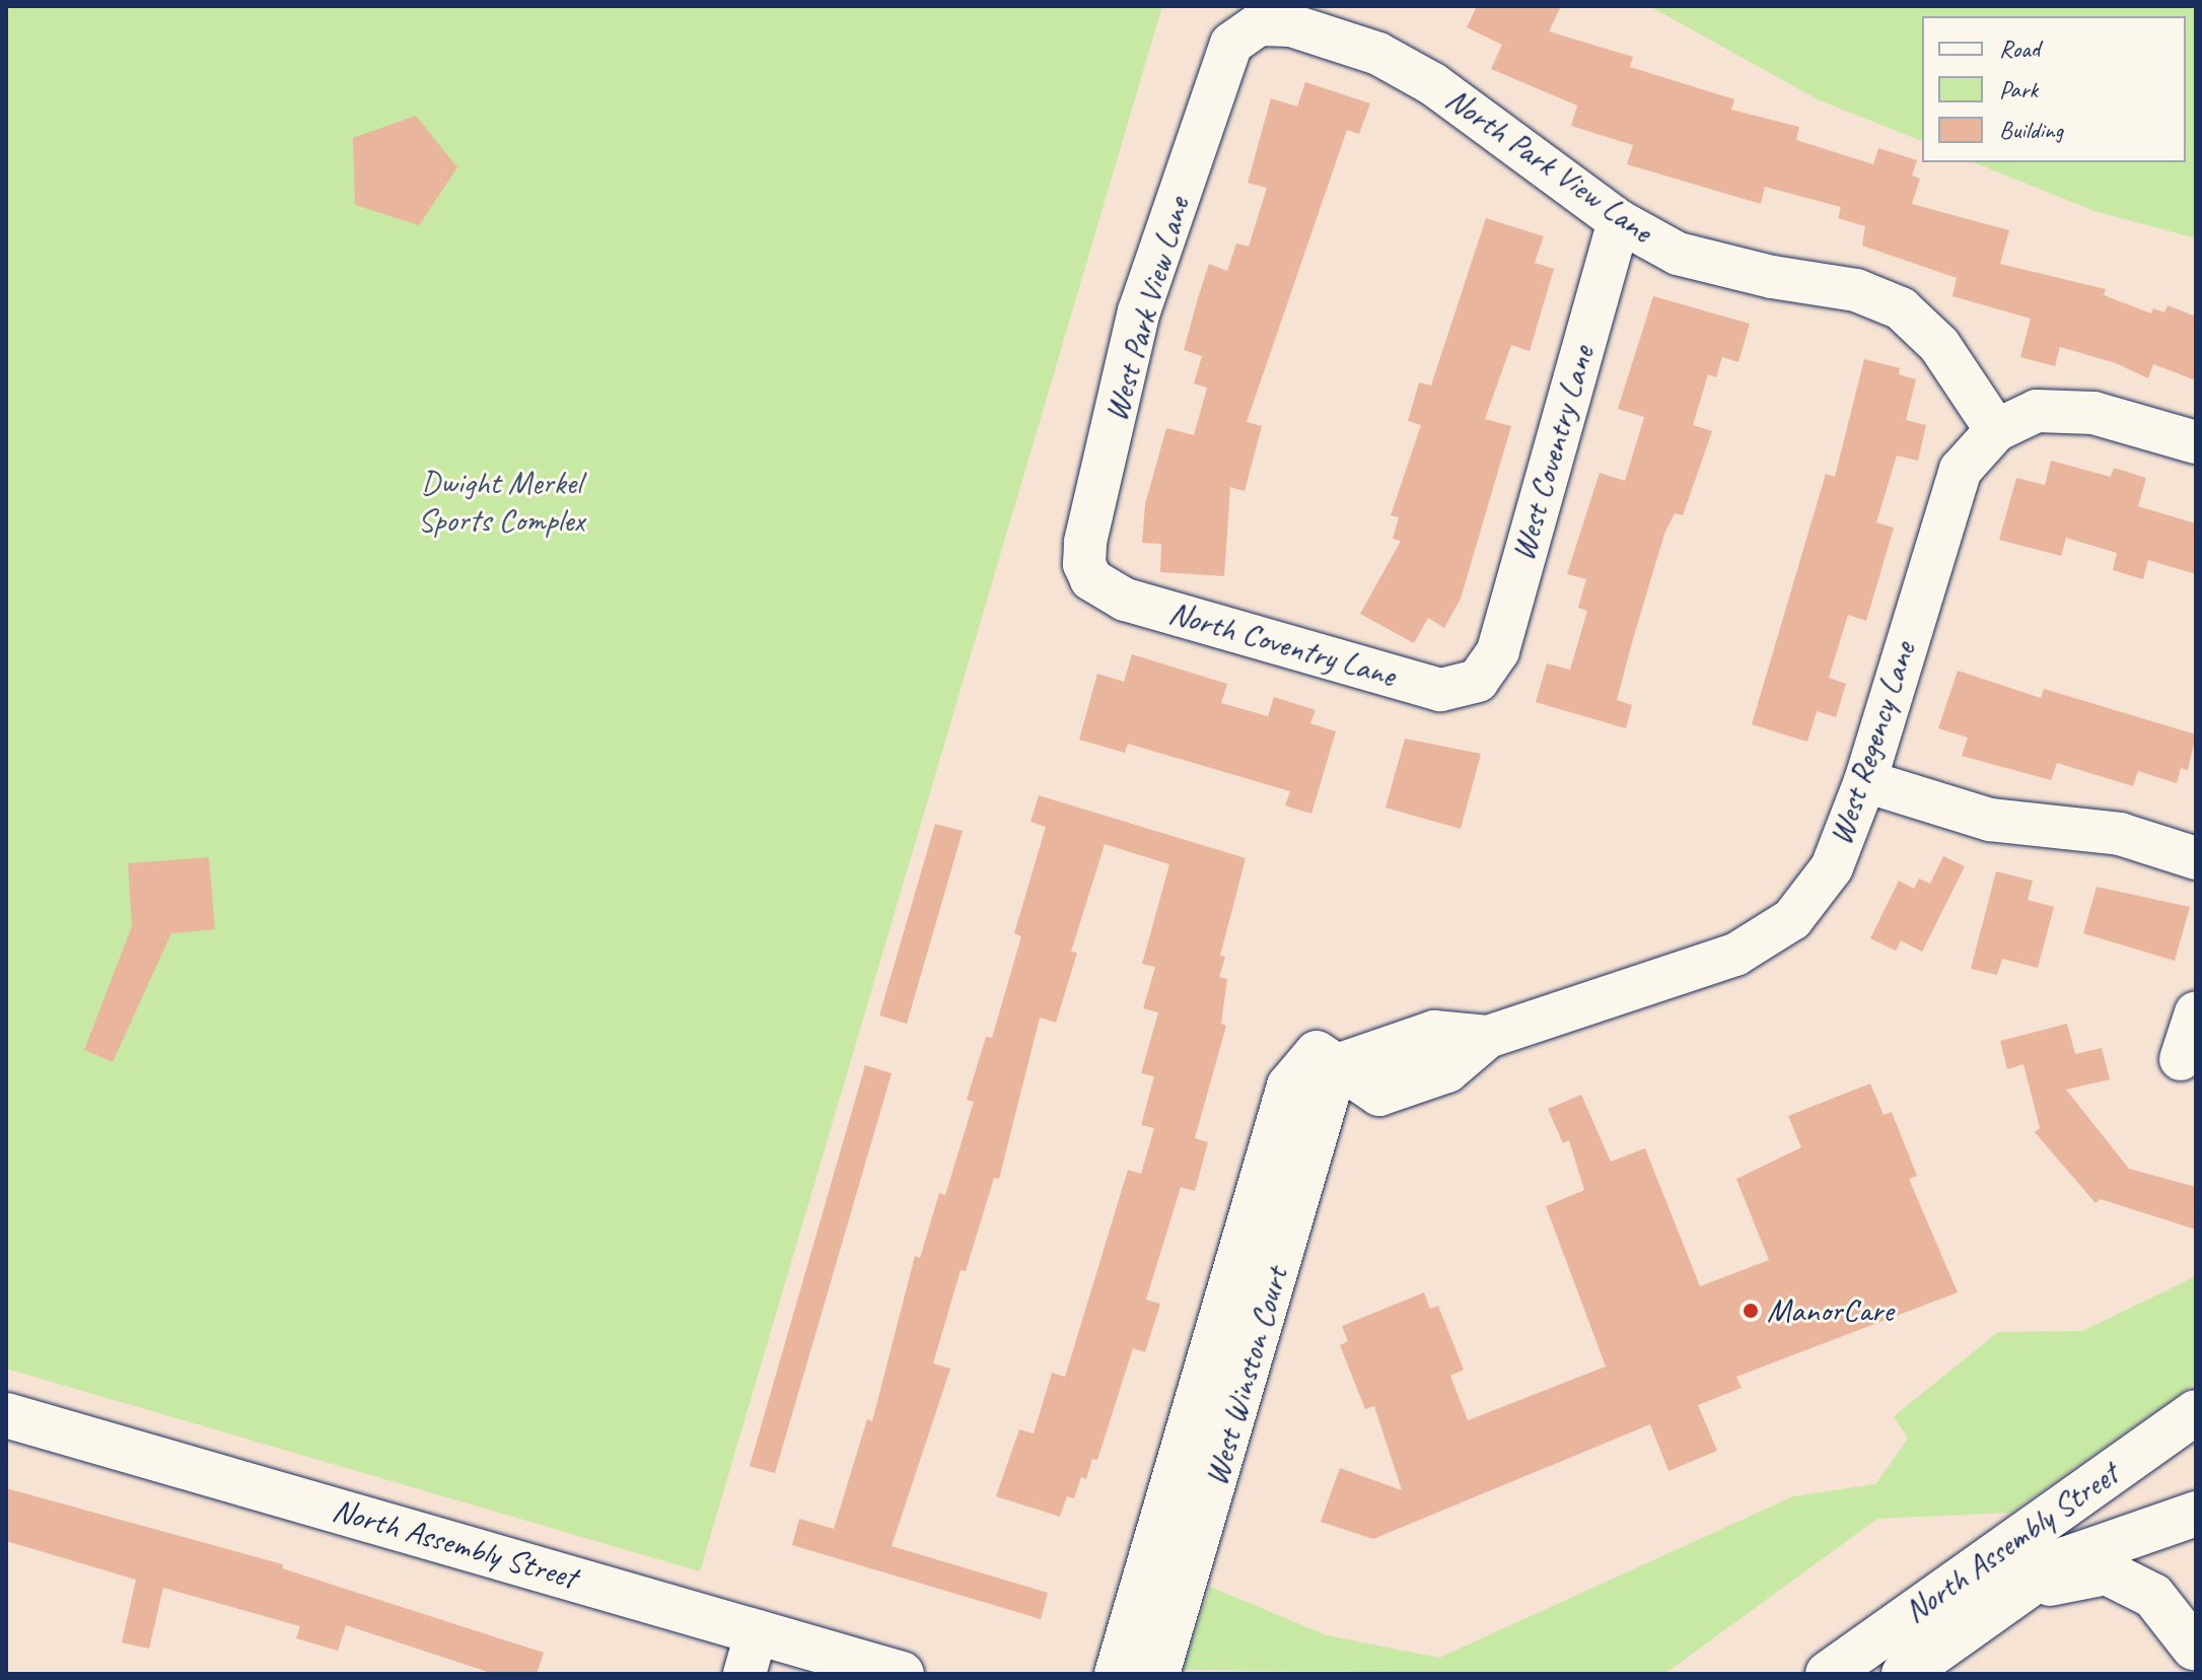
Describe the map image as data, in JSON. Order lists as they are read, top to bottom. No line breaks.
{"streets":{"main road":["North Assembly Street"],"street":["North Park View Lane","West Park View Lane","West Coventry Lane","North Coventry Lane","West Regency Lane","West Winston Court"]},"crossings":[["North Park View Lane","West Park View Lane"],["North Park View Lane","West Coventry Lane"],["North Park View Lane","West Regency Lane"],["West Park View Lane","North Coventry Lane"],["West Coventry Lane","North Coventry Lane"],["West Regency Lane","West Winston Court"]],"parks":["Dwight Merkel Sports Complex"],"places":["ManorCare"],"legend":["Road","Park","Building"]}
